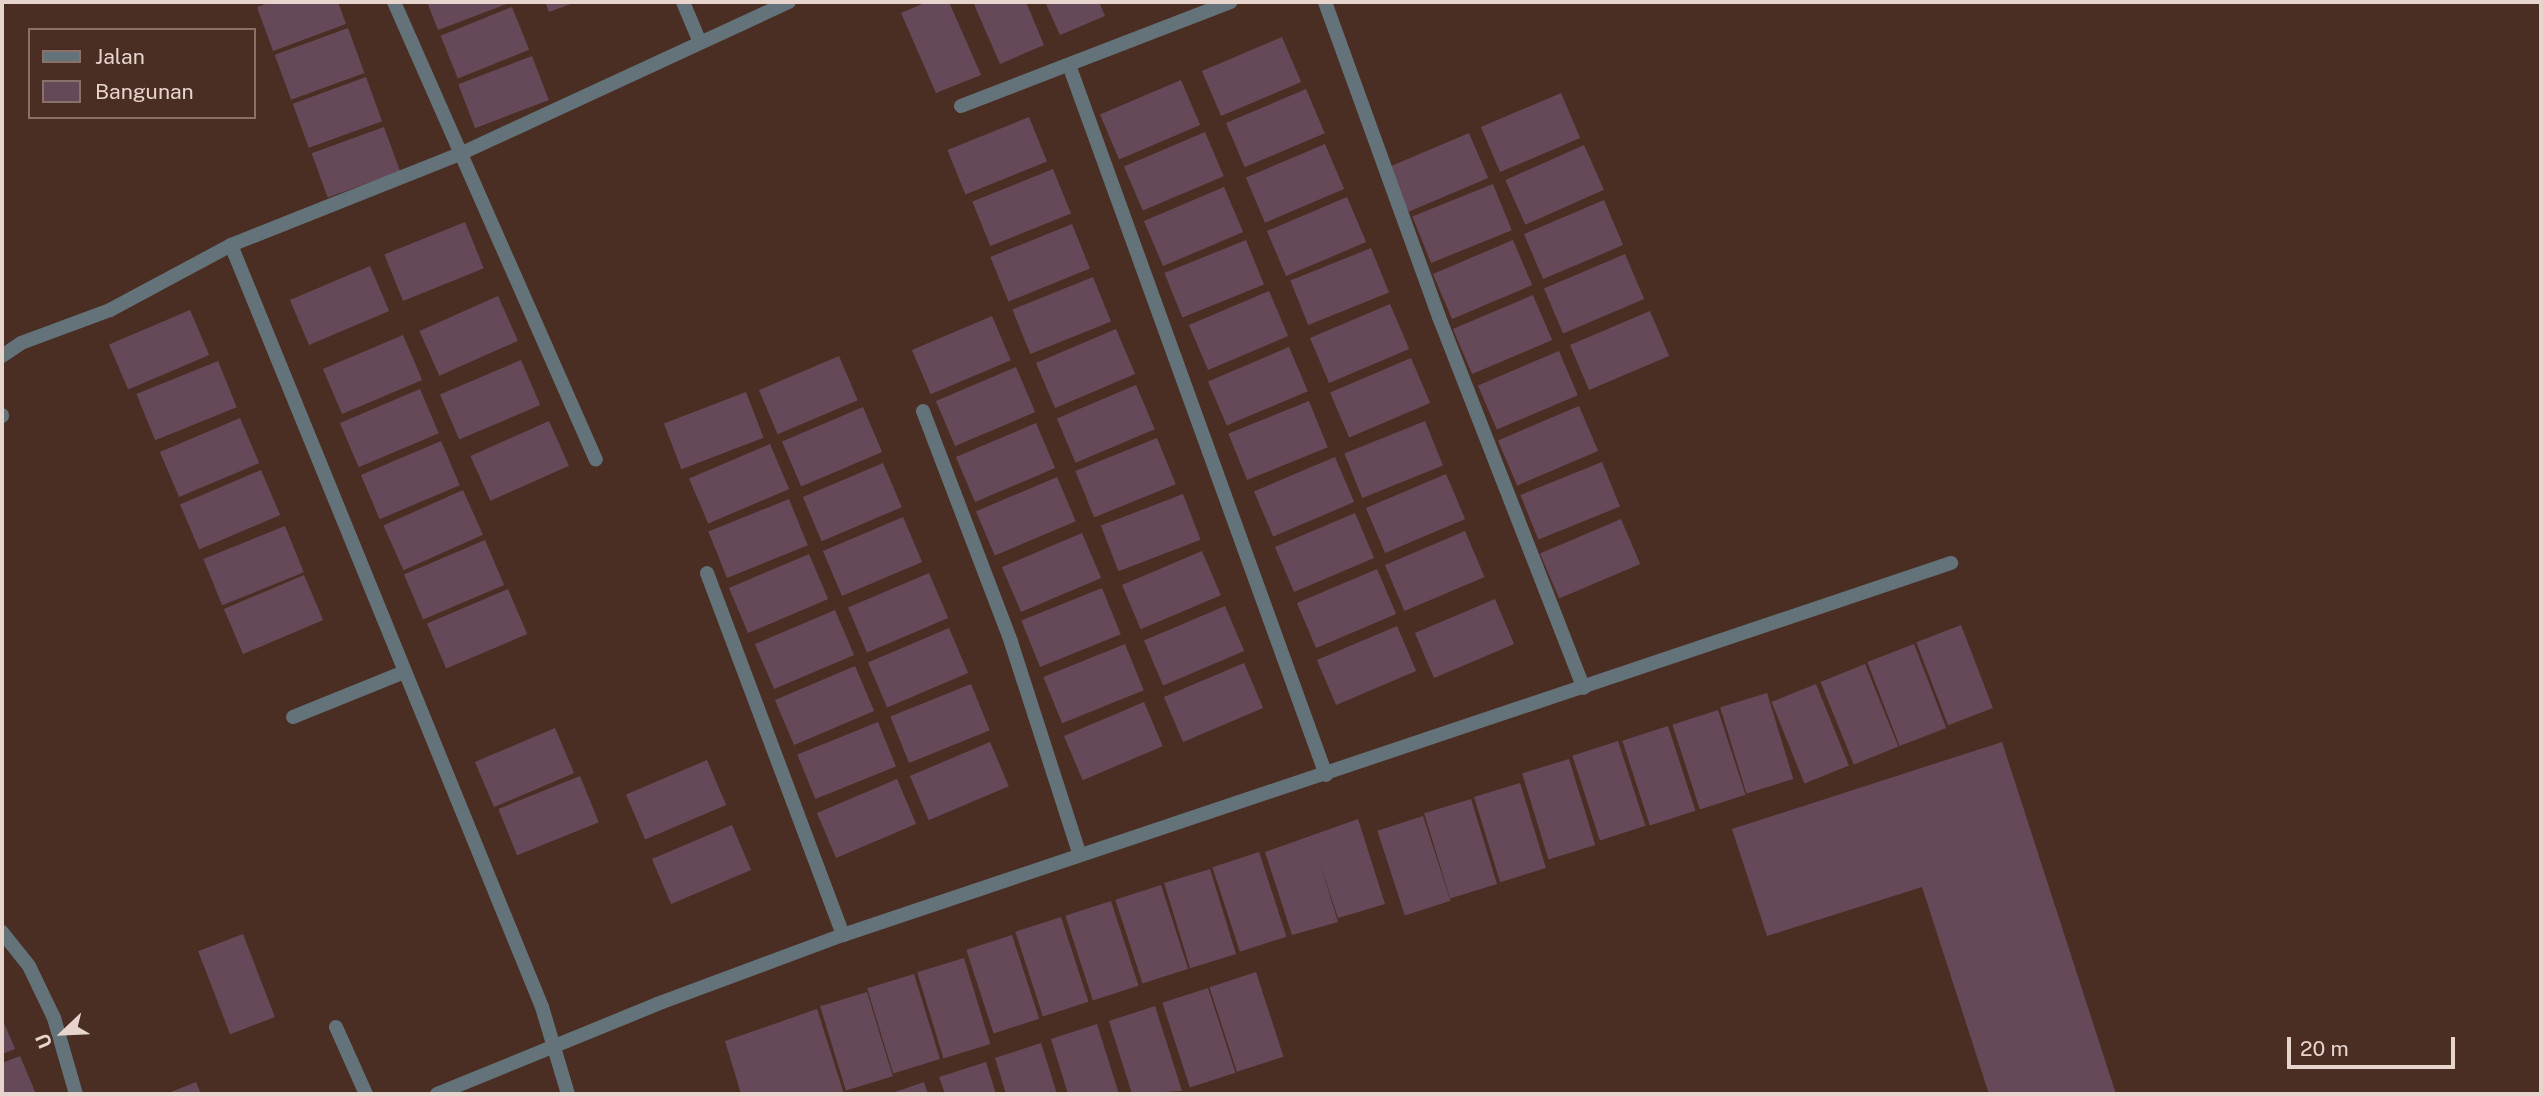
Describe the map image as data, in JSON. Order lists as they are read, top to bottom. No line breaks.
{"legend":["Jalan","Bangunan"],"scale_bar":"20 m","north":"bottom left"}
